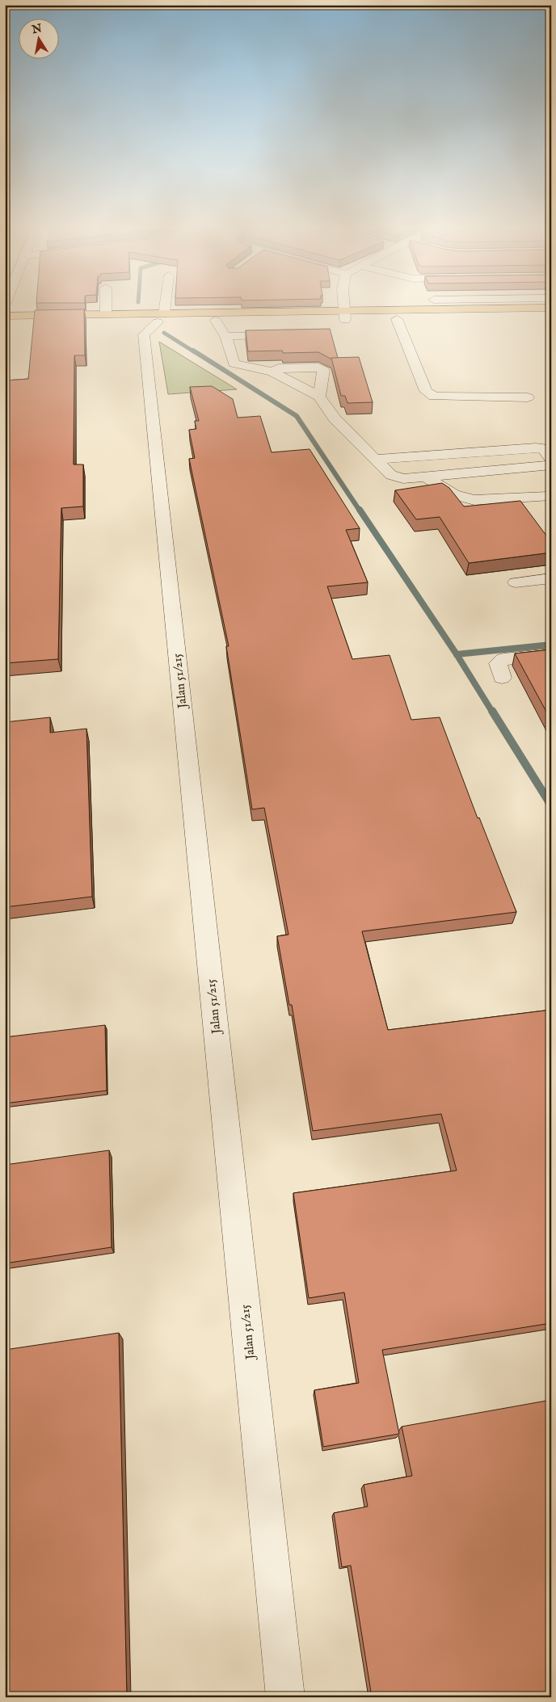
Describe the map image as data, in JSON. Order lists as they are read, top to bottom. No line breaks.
{"streets":{"street":["Jalan 51/215"]},"north":"top"}
